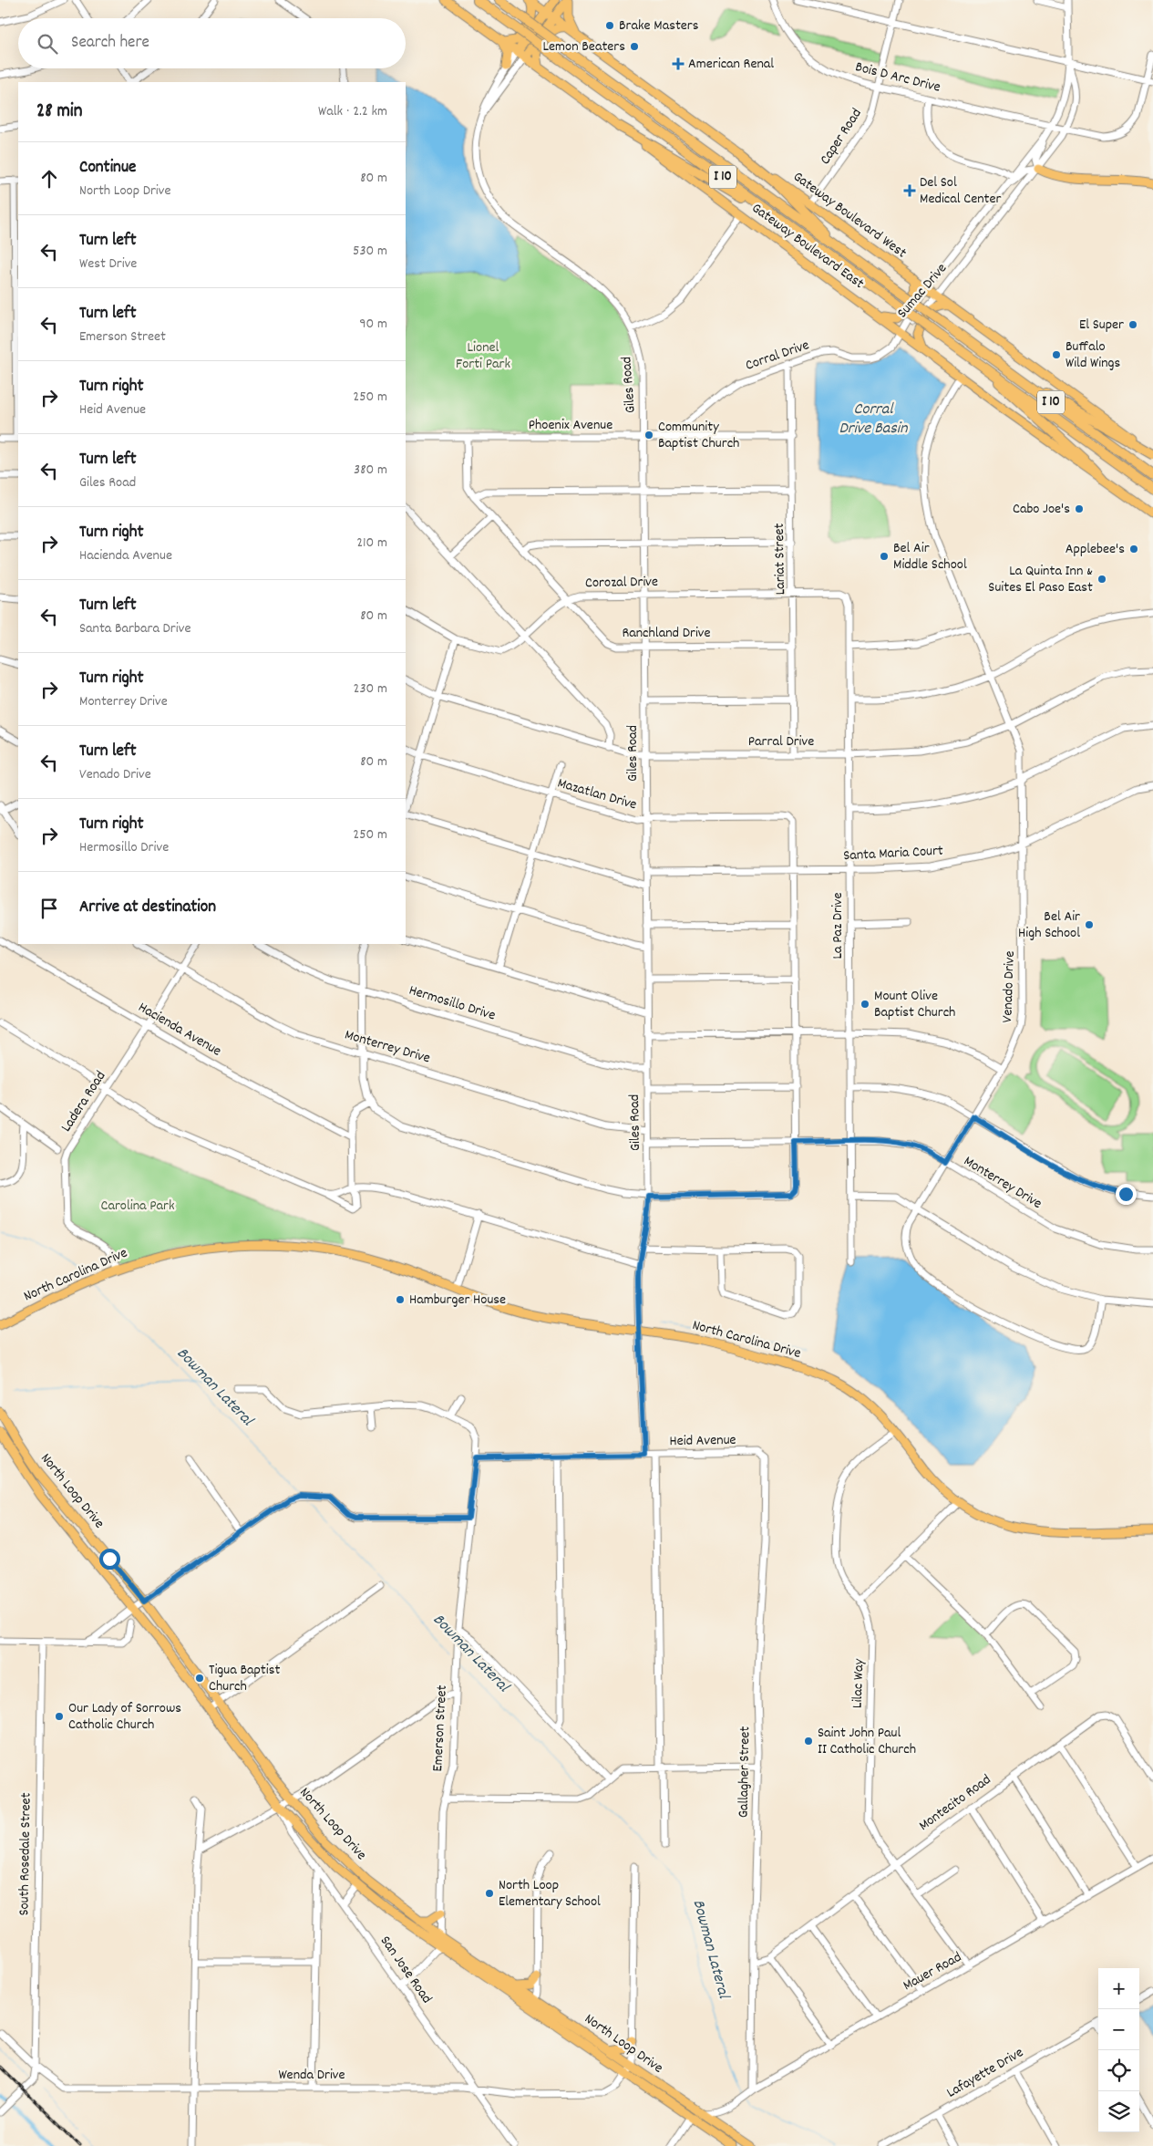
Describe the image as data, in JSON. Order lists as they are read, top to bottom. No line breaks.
{"streets":{"highway":["I 10"],"main road":["Gateway Boulevard West","Gateway Boulevard East","North Carolina Drive","North Loop Drive"],"street":["Bois D Arc Drive","Caper Road","Sumac Drive","Corral Drive","Giles Road","Phoenix Avenue","Lariat Street","Corozal Drive","Ranchland Drive","Parral Drive","Mazatlan Drive","Santa Maria Court","La Paz Drive","Venado Drive","Hermosillo Drive","Hacienda Avenue","Monterrey Drive","Ladera Road","Heid Avenue","Lilac Way","Emerson Street","Gallagher Street","Montecito Road","South Rosedale Street","San Jose Road","Mauer Road","Lafayette Drive","Wenda Drive"]},"crossings":[["Bois D Arc Drive","Caper Road"],["Bois D Arc Drive","Sumac Drive"],["Caper Road","Gateway Boulevard West"],["Gateway Boulevard West","Sumac Drive"],["Gateway Boulevard East","Sumac Drive"],["Gateway Boulevard East","Corral Drive"],["Gateway Boulevard East","Giles Road"],["Gateway Boulevard East","Venado Drive"],["Sumac Drive","Corral Drive"],["Corral Drive","Phoenix Avenue"],["Corral Drive","Lariat Street"],["Giles Road","Phoenix Avenue"],["Giles Road","Corozal Drive"],["Giles Road","Ranchland Drive"],["Giles Road","Parral Drive"],["Giles Road","Mazatlan Drive"],["Giles Road","Santa Maria Court"],["Giles Road","Hermosillo Drive"],["Giles Road","Monterrey Drive"],["Giles Road","North Carolina Drive"],["Giles Road","Heid Avenue"],["Phoenix Avenue","Lariat Street"],["Phoenix Avenue","Ranchland Drive"],["Lariat Street","Corozal Drive"],["Lariat Street","Ranchland Drive"],["Lariat Street","Parral Drive"],["Corozal Drive","Ranchland Drive"],["Corozal Drive","La Paz Drive"],["Parral Drive","La Paz Drive"],["Parral Drive","Venado Drive"],["Mazatlan Drive","Santa Maria Court"],["Santa Maria Court","La Paz Drive"],["Santa Maria Court","Venado Drive"],["La Paz Drive","Monterrey Drive"],["Venado Drive","Monterrey Drive"],["Hacienda Avenue","Ladera Road"],["Monterrey Drive","Ladera Road"],["Ladera Road","North Carolina Drive"],["North Carolina Drive","Lilac Way"],["Heid Avenue","Emerson Street"],["Heid Avenue","Gallagher Street"],["North Loop Drive","Emerson Street"],["North Loop Drive","San Jose Road"],["North Loop Drive","Mauer Road"],["North Loop Drive","Wenda Drive"],["Lilac Way","Montecito Road"],["Lilac Way","Mauer Road"],["Gallagher Street","Montecito Road"],["Gallagher Street","Mauer Road"],["South Rosedale Street","Wenda Drive"],["San Jose Road","Wenda Drive"]],"water":["Corral Drive Basin","Bowman Lateral"],"parks":["Lionel Forti Park","Carolina Park"],"places":{"other":["Brake Masters","Lemon Beaters","El Super","Buffalo Wild Wings","Community Baptist Church","Cabo Joe's","Applebee's","Bel Air Middle School","La Quinta Inn & Suites El Paso East","Bel Air High School","Mount Olive Baptist Church","Hamburger House","Tigua Baptist Church","Our Lady of Sorrows Catholic Church","Saint John Paul II Catholic Church","North Loop Elementary School"],"health":["American Renal","Del Sol Medical Center"]},"page":{"search":"Search here","heading":["28 min","Walk · 2.2 km"],"list":[["Continue","North Loop Drive","80 m"],["Turn left","West Drive","530 m"],["Turn left","Emerson Street","90 m"],["Turn right","Heid Avenue","250 m"],["Turn left","Giles Road","380 m"],["Turn right","Hacienda Avenue","210 m"],["Turn left","Santa Barbara Drive","80 m"],["Turn right","Monterrey Drive","230 m"],["Turn left","Venado Drive","80 m"],["Turn right","Hermosillo Drive","250 m"],"Arrive at destination"],"map_buttons":["+","−"]}}
